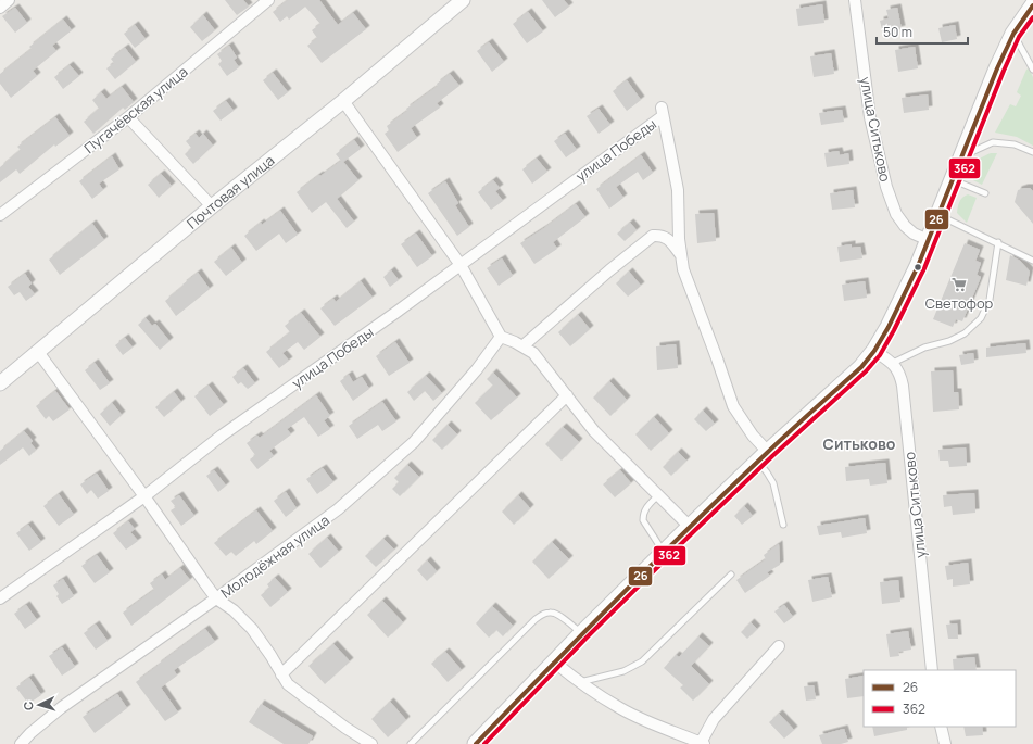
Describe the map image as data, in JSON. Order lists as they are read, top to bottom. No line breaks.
{"streets":{"street":["Пугачёвская улица","улица Ситьково","улица Победы","Почтовая улица","Молодёжная улица"]},"districts":["Ситьково"],"places":{"supermarket":["Светофор"]},"lines":["transit line 26","transit line 362"],"legend":["26","362"],"scale_bar":"50 m","north":"left"}
